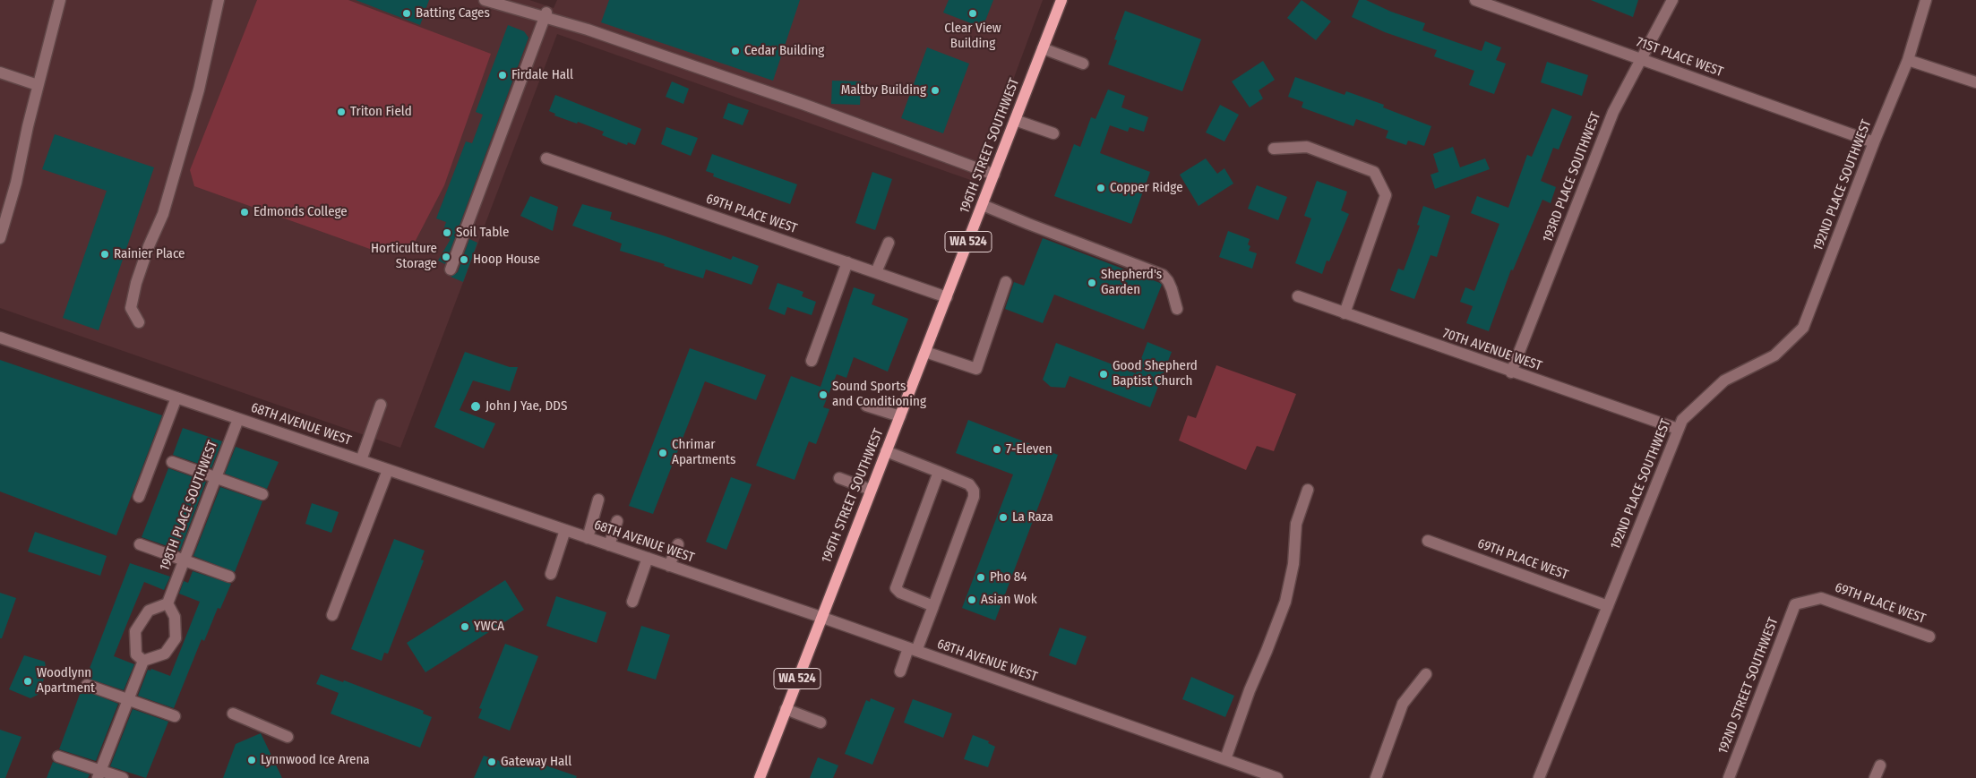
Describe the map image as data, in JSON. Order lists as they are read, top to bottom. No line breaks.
{"streets":{"main road":["196TH STREET SOUTHWEST","WA 524"],"street":["71ST PLACE WEST","193RD PLACE SOUTHWEST","192ND PLACE SOUTHWEST","69TH PLACE WEST","70TH AVENUE WEST","68TH AVENUE WEST","198TH PLACE SOUTHWEST","192ND STREET SOUTHWEST"]},"crossings":[["71ST PLACE WEST","193RD PLACE SOUTHWEST"],["71ST PLACE WEST","192ND PLACE SOUTHWEST"],["196TH STREET SOUTHWEST","69TH PLACE WEST"],["196TH STREET SOUTHWEST","68TH AVENUE WEST"],["193RD PLACE SOUTHWEST","70TH AVENUE WEST"],["192ND PLACE SOUTHWEST","69TH PLACE WEST"],["192ND PLACE SOUTHWEST","70TH AVENUE WEST"],["69TH PLACE WEST","192ND STREET SOUTHWEST"],["68TH AVENUE WEST","198TH PLACE SOUTHWEST"]],"places":["Batting Cages","Clear View Building","Cedar Building","Firdale Hall","Maltby Building","Triton Field","Copper Ridge","Edmonds College","Soil Table","Rainier Place","Horticulture Storage","Hoop House","Shepherd's Garden","Good Shepherd Baptist Church","Sound Sports and Conditioning","John J Yae, DDS","7-Eleven","Chrimar Apartments","La Raza","Pho 84","Asian Wok","YWCA","Woodlynn Apartment","Lynnwood Ice Arena","Gateway Hall"]}
